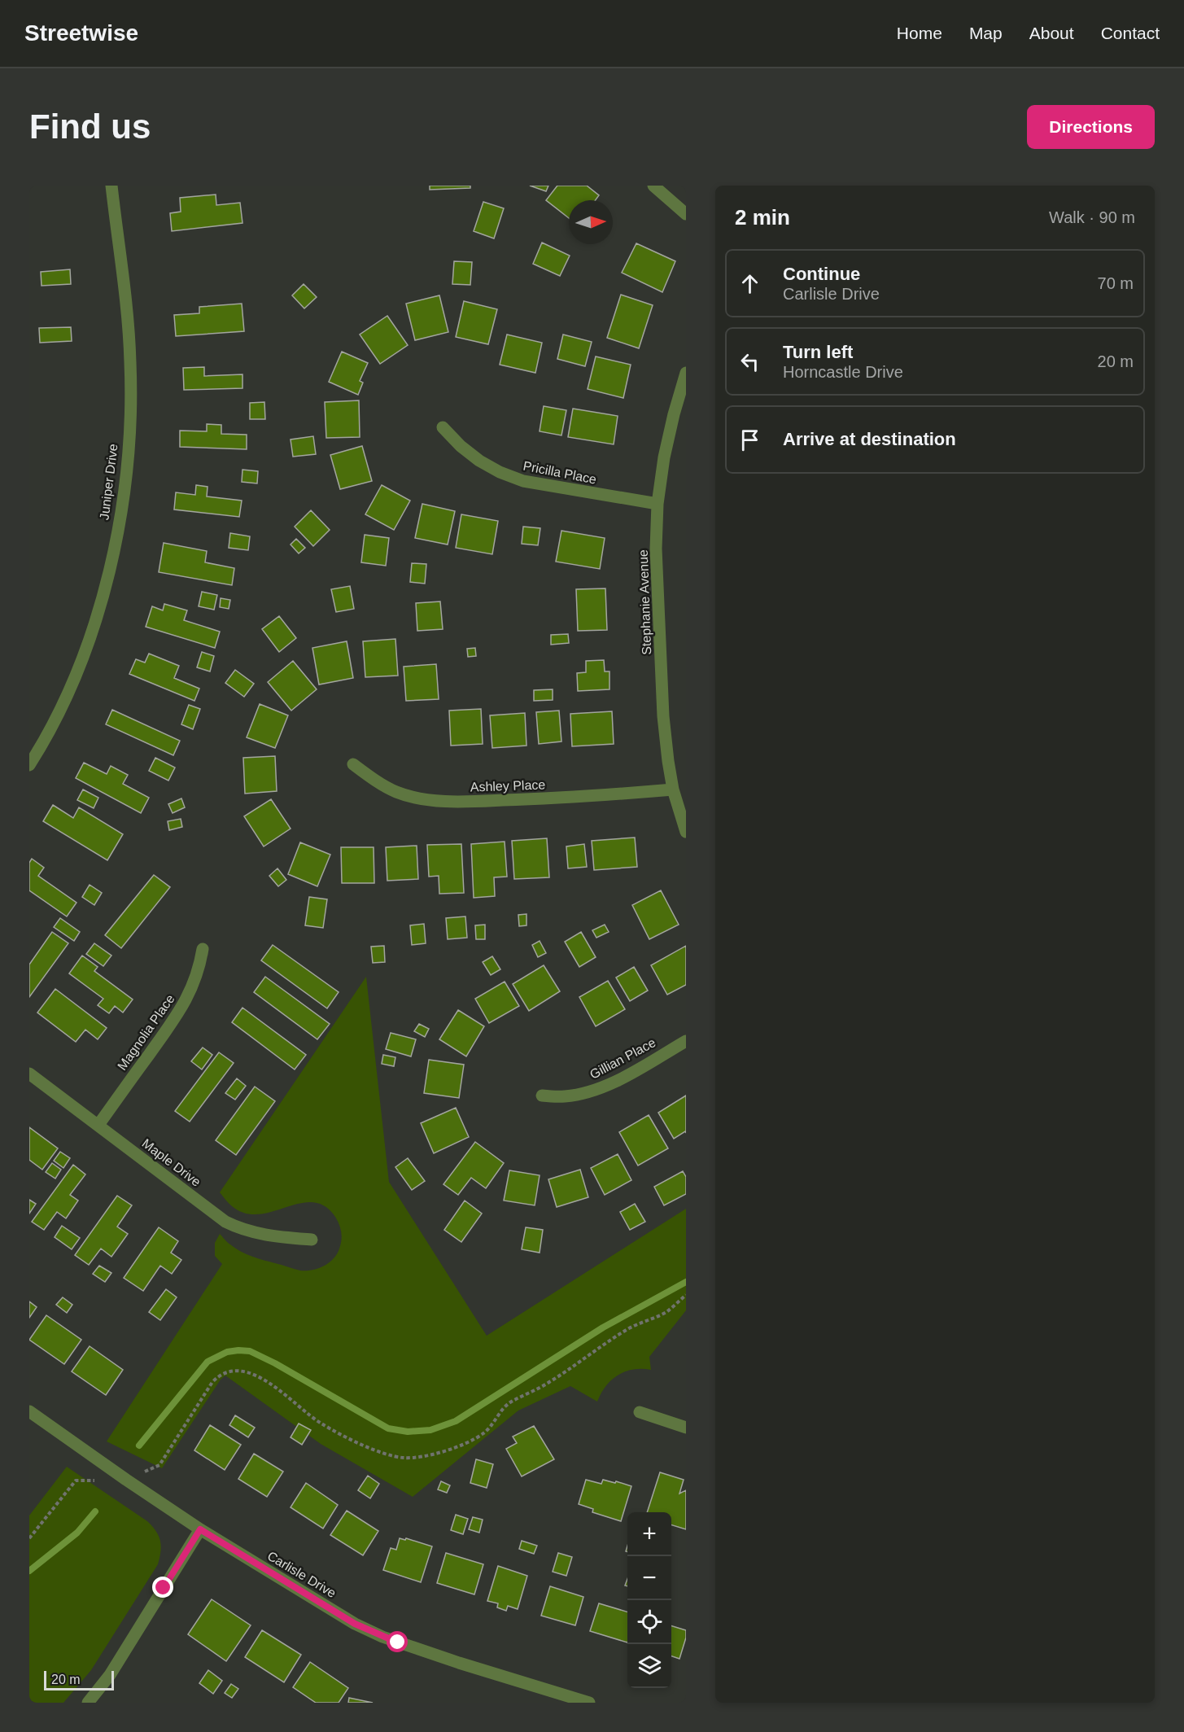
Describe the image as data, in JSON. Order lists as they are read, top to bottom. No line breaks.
{"streets":{"street":["Pricilla Place","Juniper Drive","Stephanie Avenue","Ashley Place","Magnolia Place","Gillian Place","Maple Drive","Carlisle Drive"]},"crossings":[["Pricilla Place","Stephanie Avenue"],["Stephanie Avenue","Ashley Place"],["Magnolia Place","Maple Drive"]],"scale_bar":"20 m","north":"right","page":{"header":"Streetwise","nav":["Home","Map","About","Contact"],"buttons":"Directions","title":"Find us","heading":["2 min","Walk · 90 m"],"list":[["Continue","Carlisle Drive","70 m"],["Turn left","Horncastle Drive","20 m"],"Arrive at destination"],"map_buttons":["+","−"],"scale":"20 m"}}
